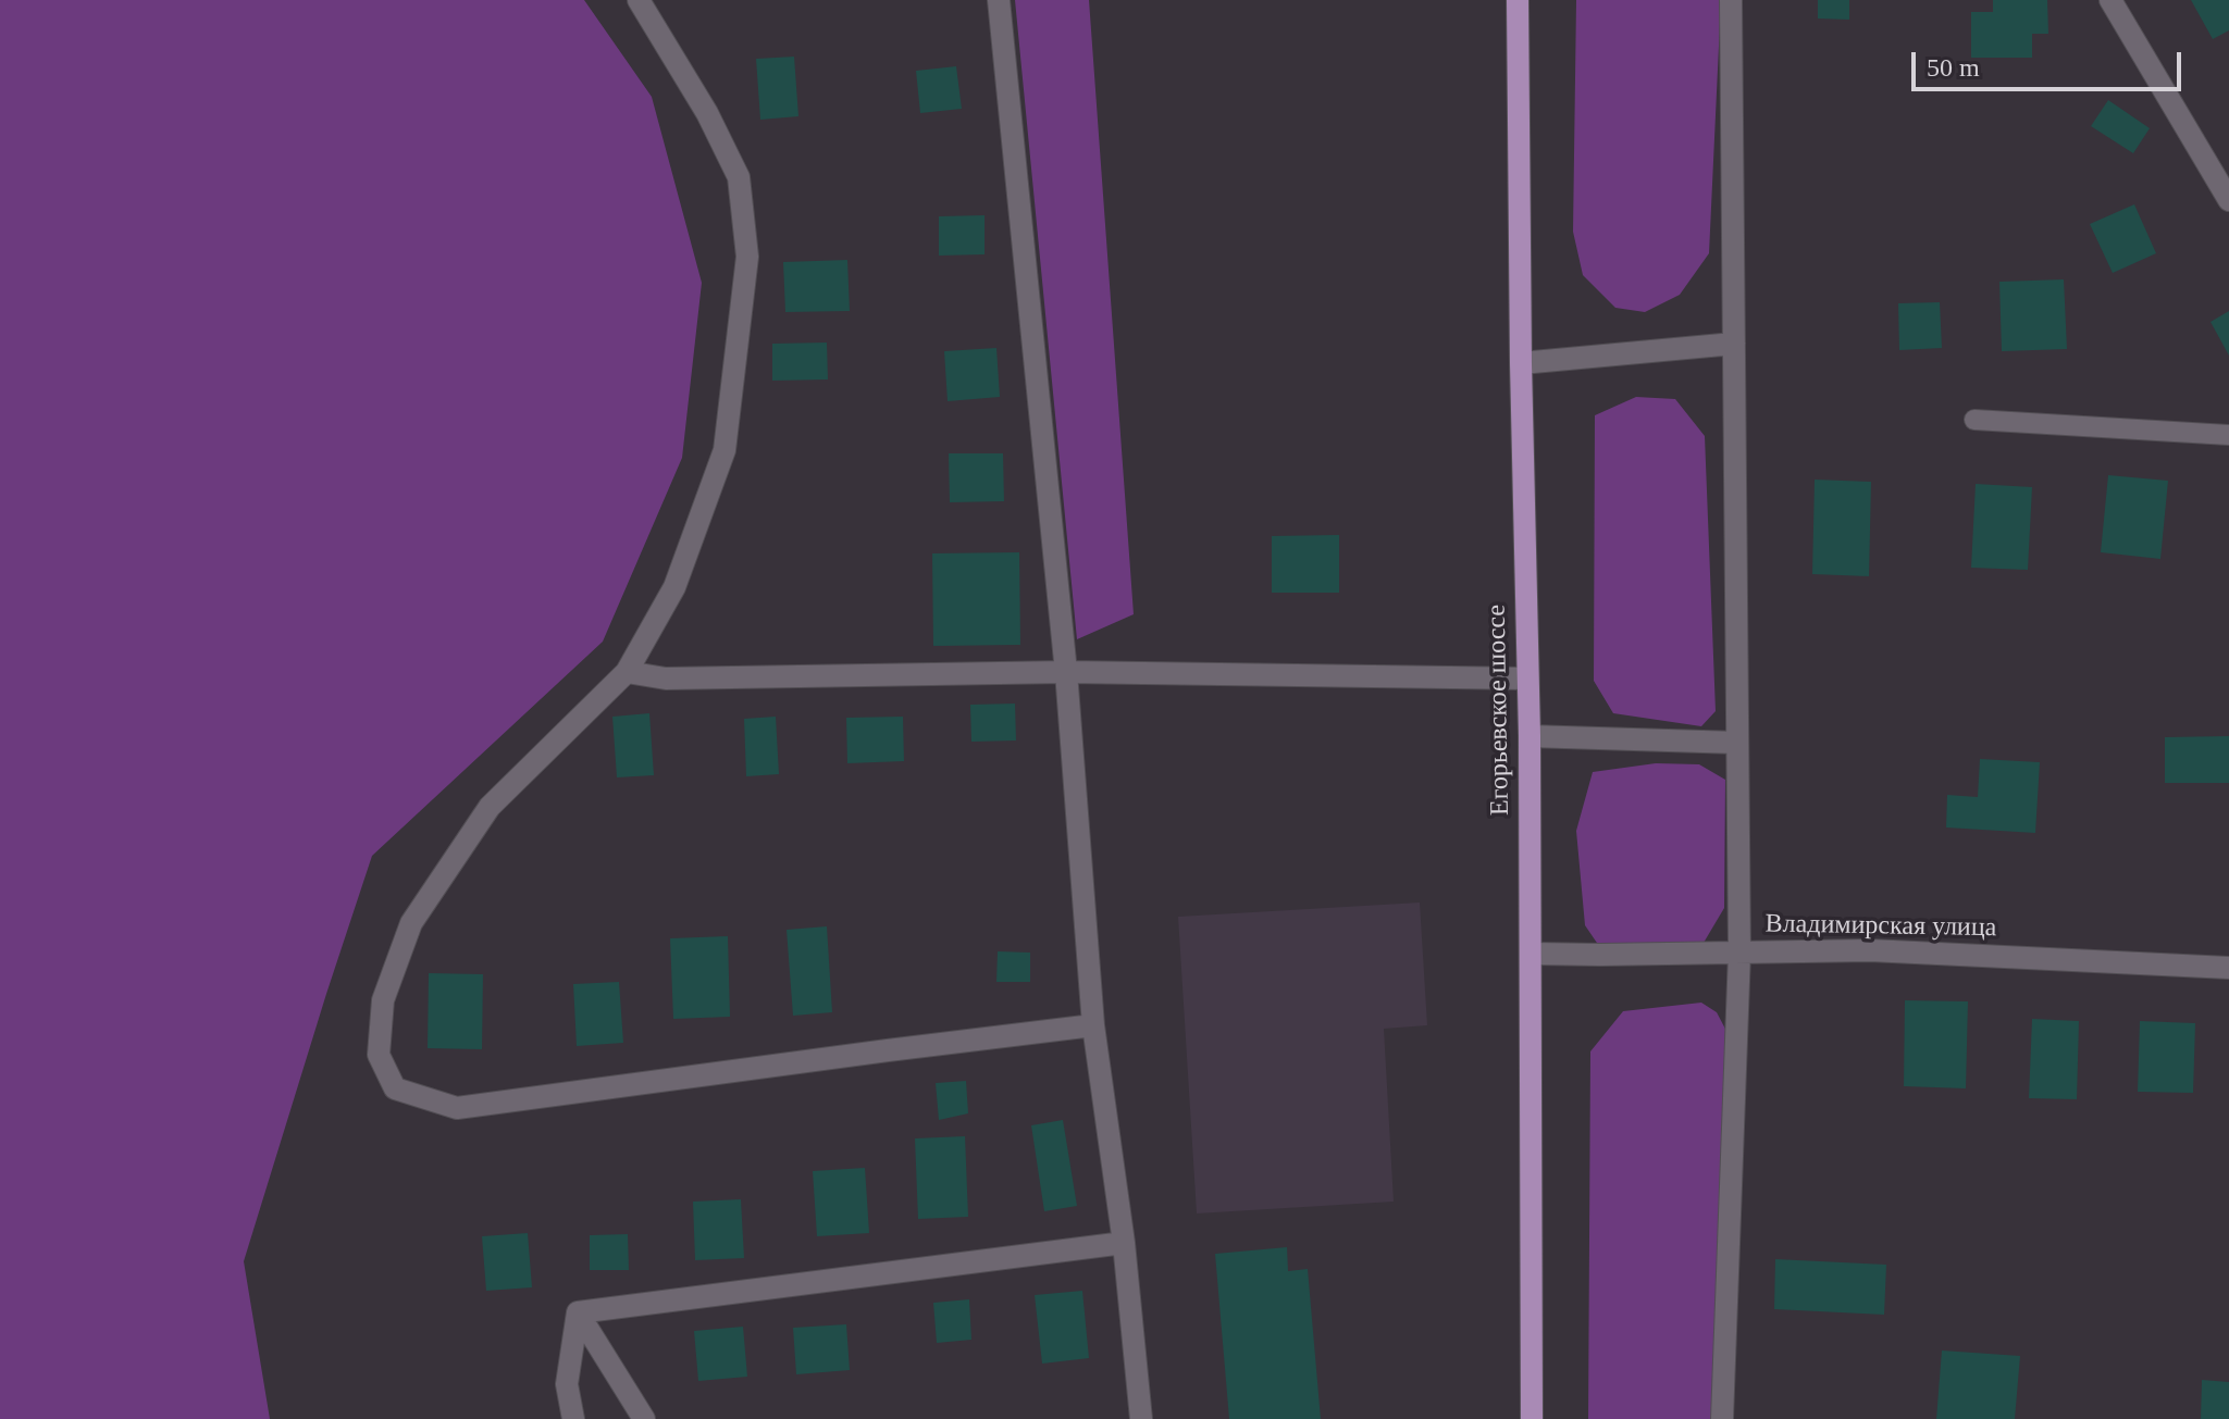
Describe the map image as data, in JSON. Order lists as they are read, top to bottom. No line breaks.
{"streets":{"main road":["Егорьевское шоссе"],"street":["Владимирская улица"]},"crossings":[["Егорьевское шоссе","Владимирская улица"]],"scale_bar":"50 m"}
